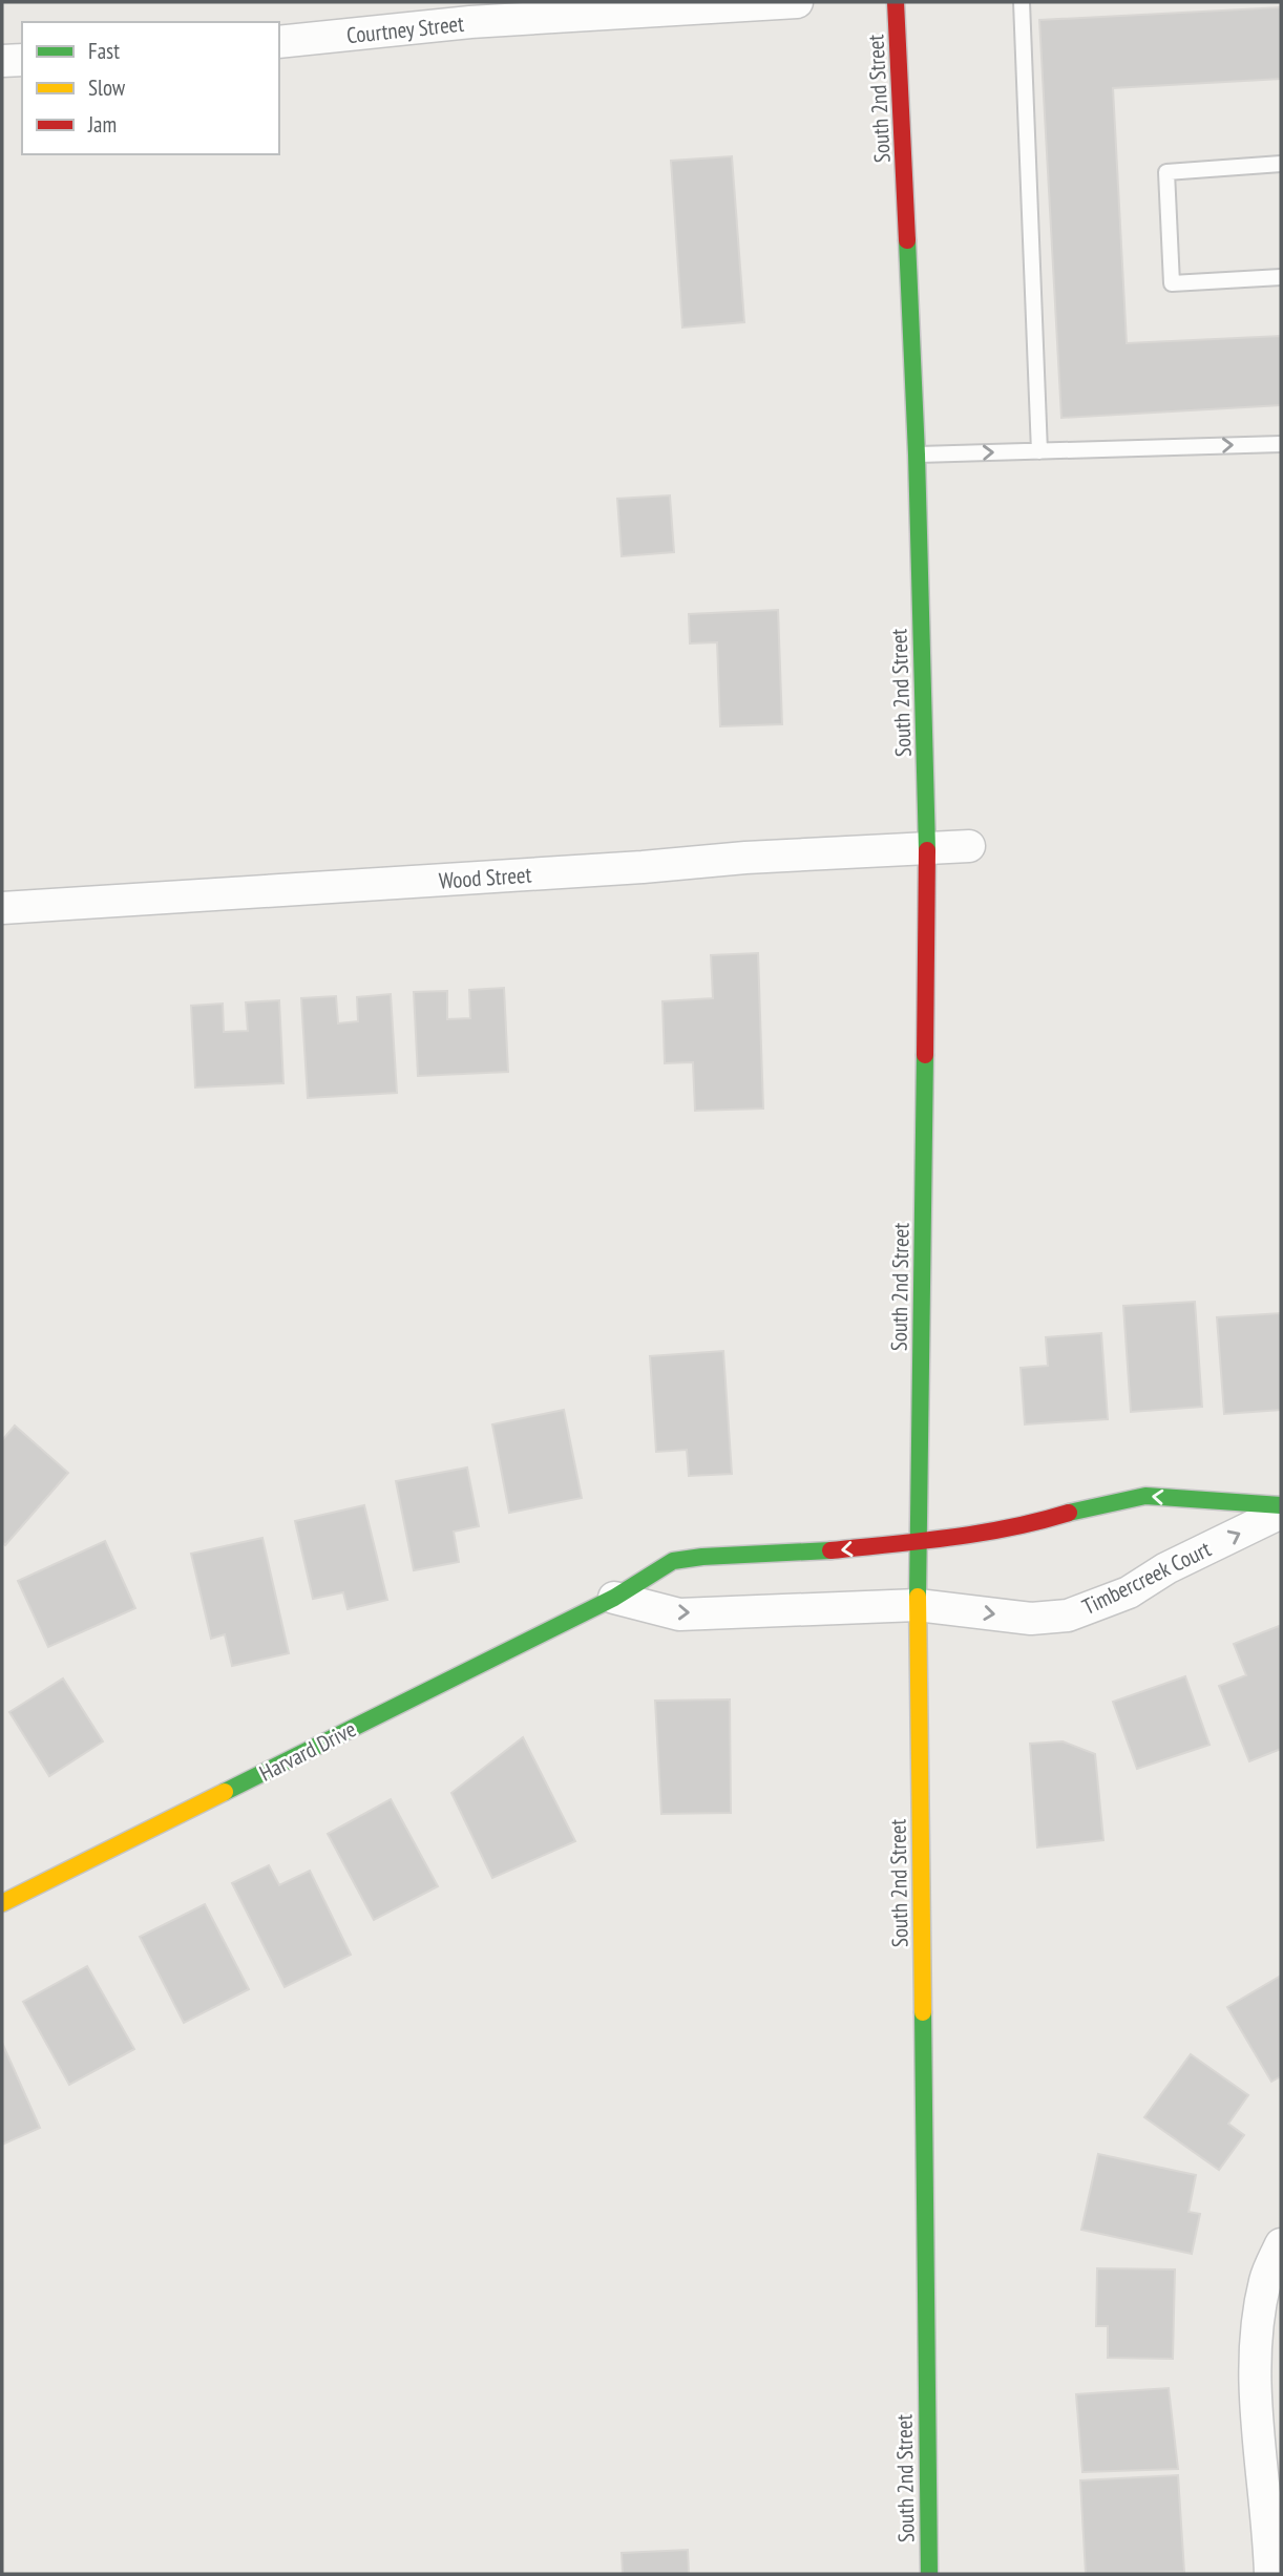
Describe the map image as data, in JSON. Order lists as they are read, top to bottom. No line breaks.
{"streets":{"main road":["South 2nd Street","Harvard Drive"],"street":["Courtney Street","Wood Street","Timbercreek Court"]},"crossings":[["South 2nd Street","Wood Street"],["South 2nd Street","Timbercreek Court"],["South 2nd Street","Harvard Drive"]],"one_way":["Timbercreek Court"],"legend":["Fast","Slow","Jam"]}
